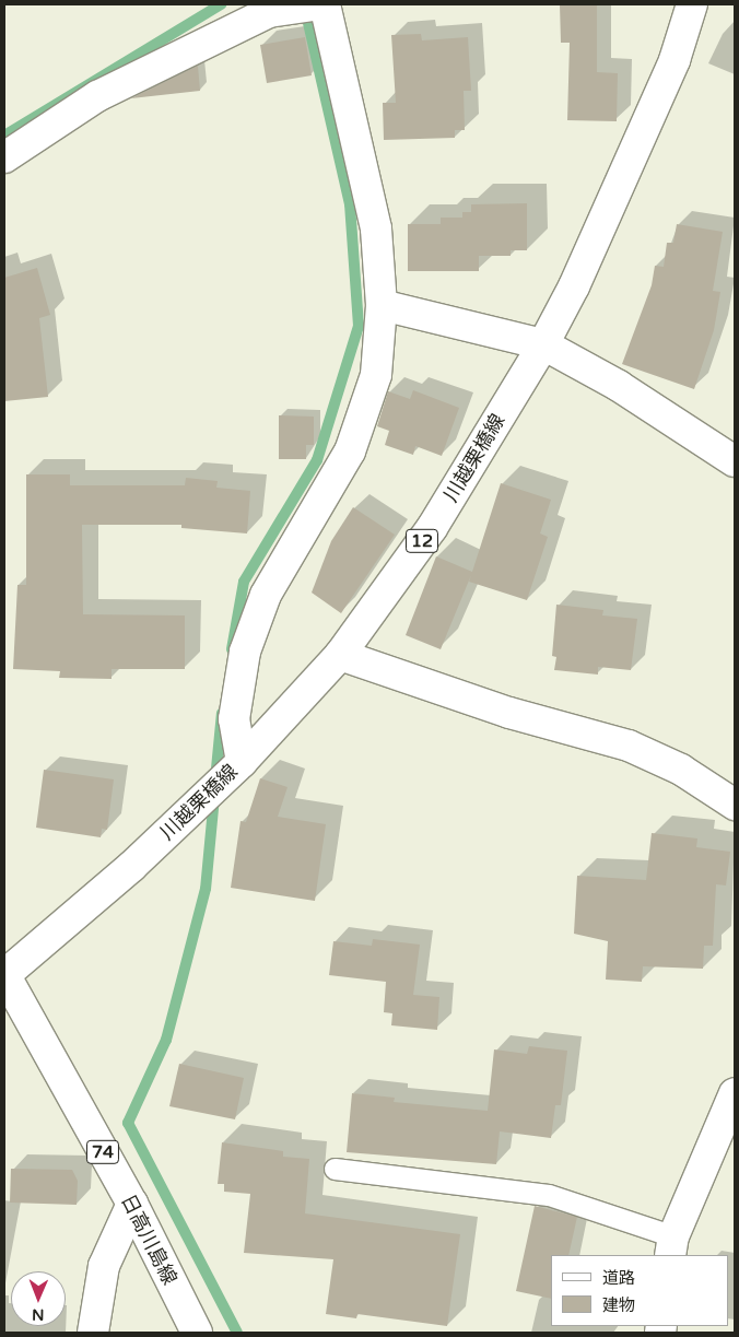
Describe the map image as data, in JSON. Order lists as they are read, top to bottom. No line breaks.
{"streets":{"street":["川越栗橋線","12","74","日高川島線"]},"crossings":[["川越栗橋線","日高川島線"]],"legend":["道路","建物"],"north":"bottom"}
